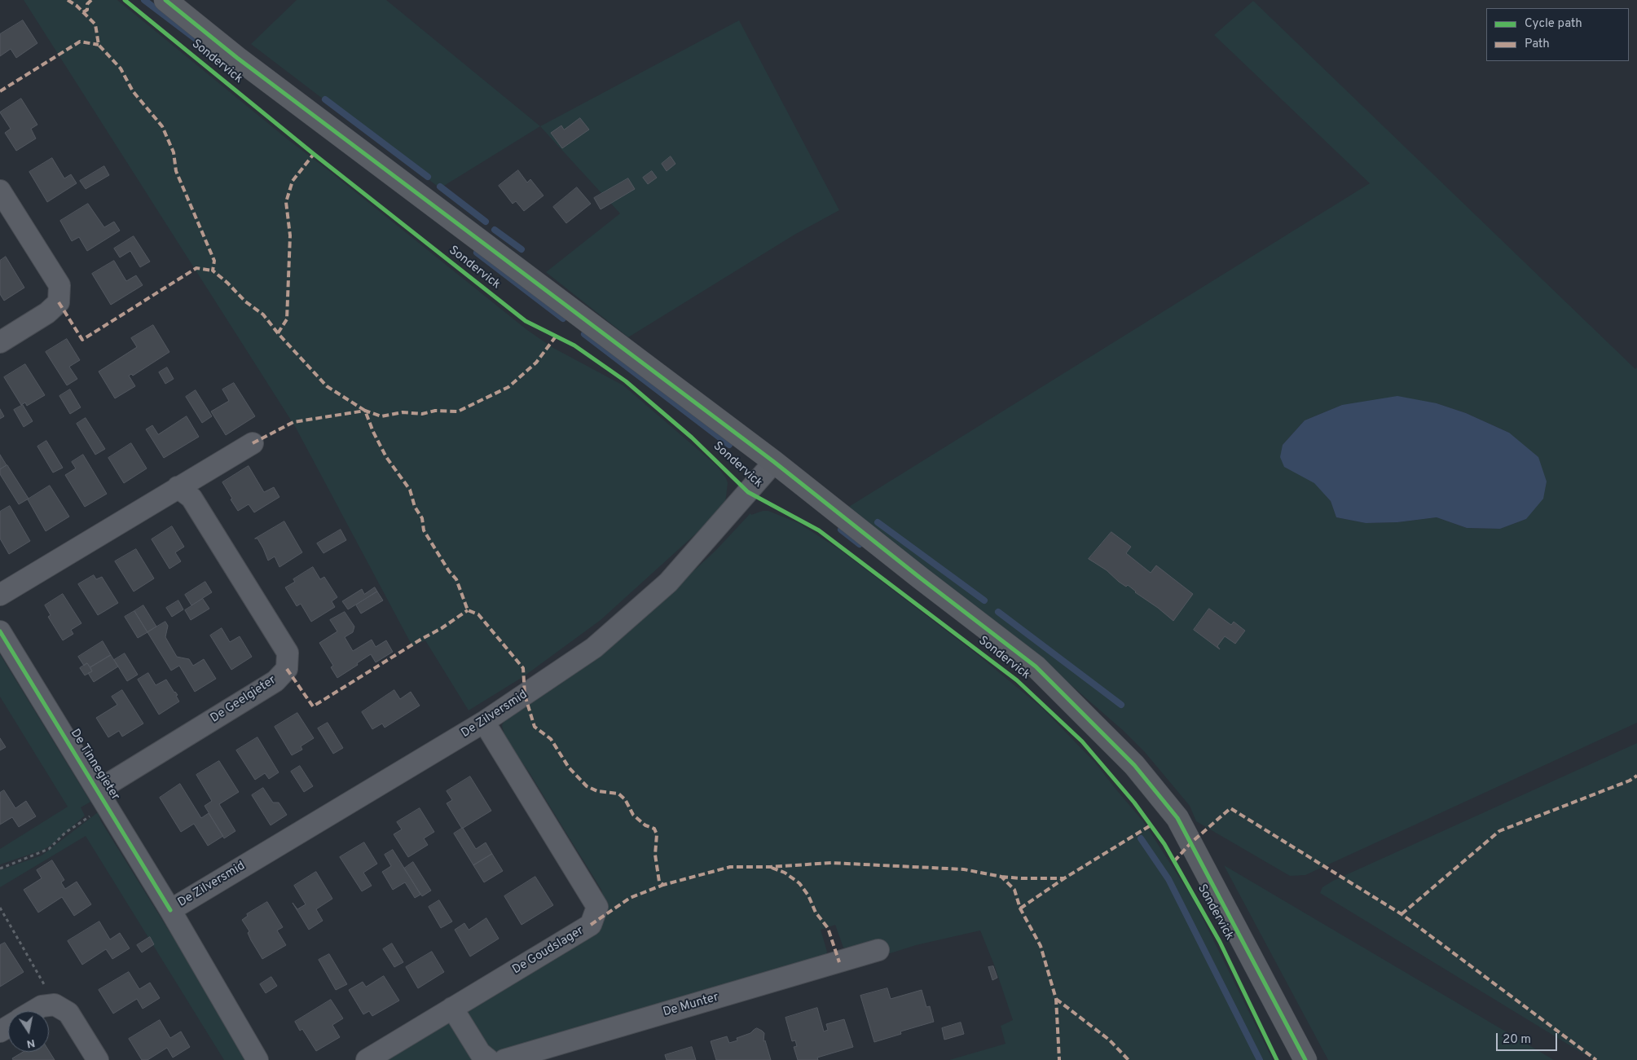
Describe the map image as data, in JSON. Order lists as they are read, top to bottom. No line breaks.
{"streets":{"street":["Sondervick","De Geelgieter","De Zilversmid","De Tinnegieter","De Goudslager","De Munter"]},"crossings":[["Sondervick","De Zilversmid"],["De Geelgieter","De Tinnegieter"],["De Zilversmid","De Tinnegieter"],["De Zilversmid","De Goudslager"]],"legend":["Cycle path","Path"],"scale_bar":"20 m","north":"bottom"}
